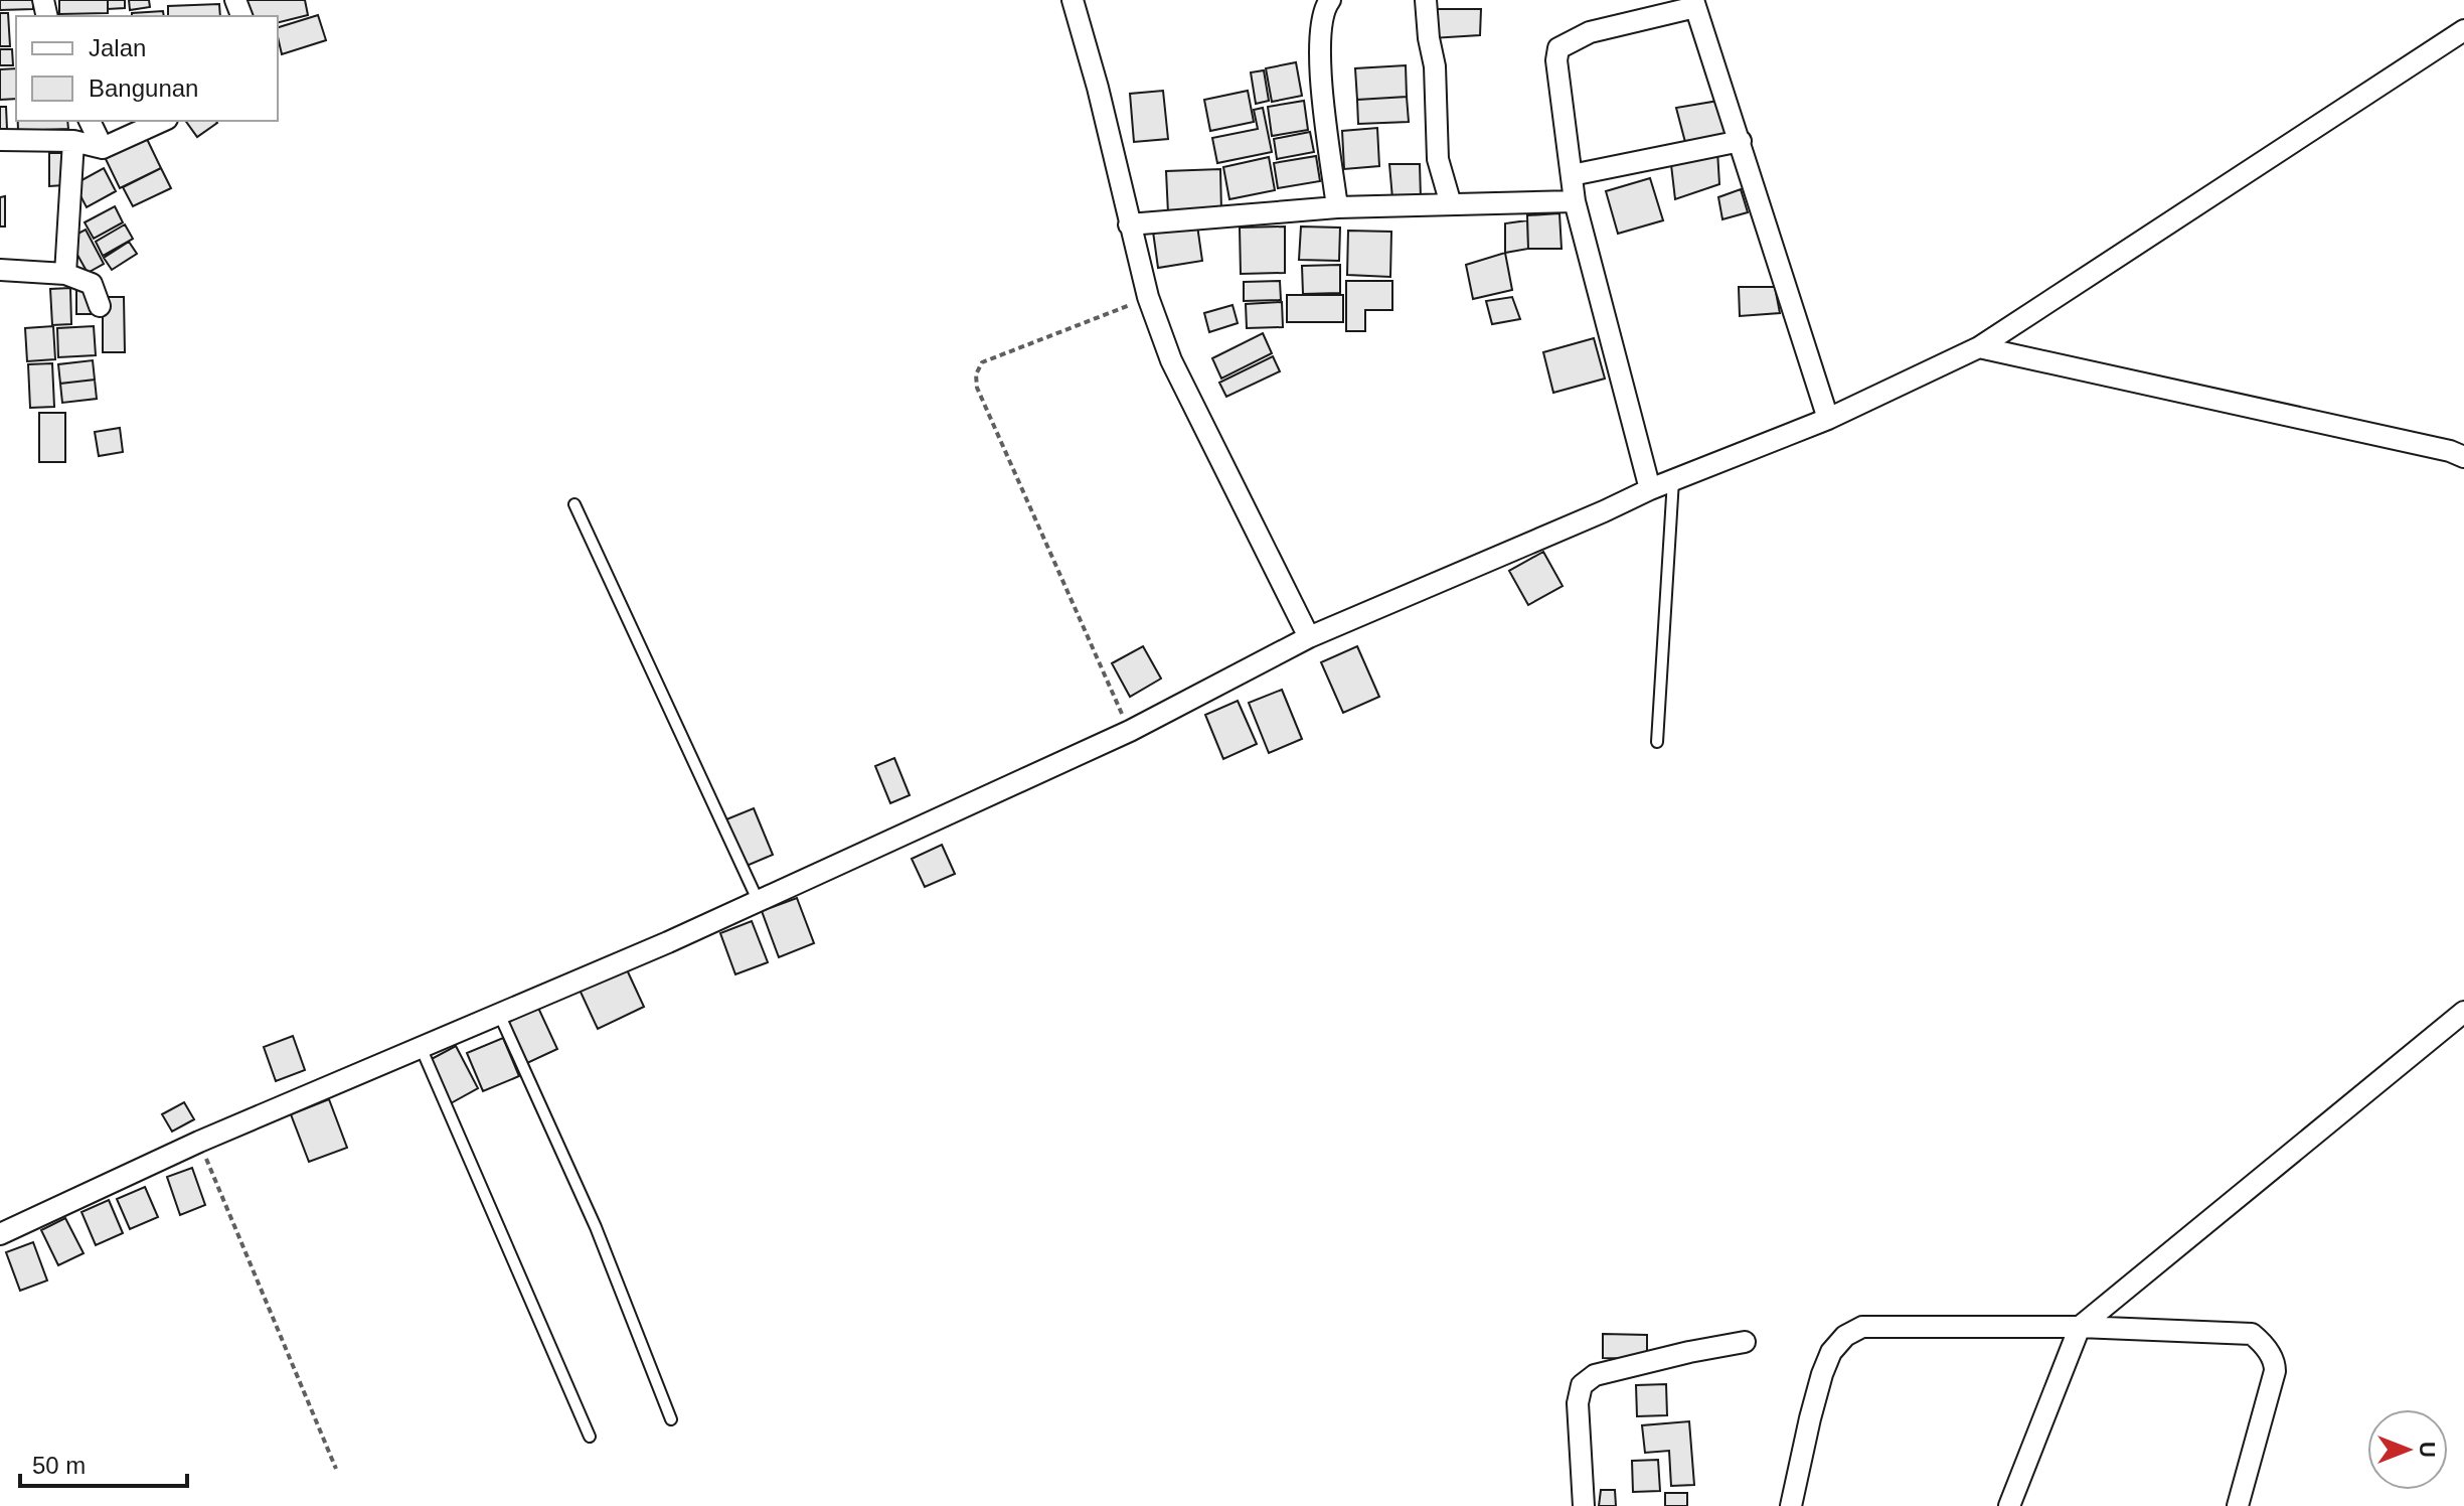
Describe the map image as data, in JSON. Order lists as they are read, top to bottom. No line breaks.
{"legend":["Jalan","Bangunan"],"scale_bar":"50 m","north":"right"}
